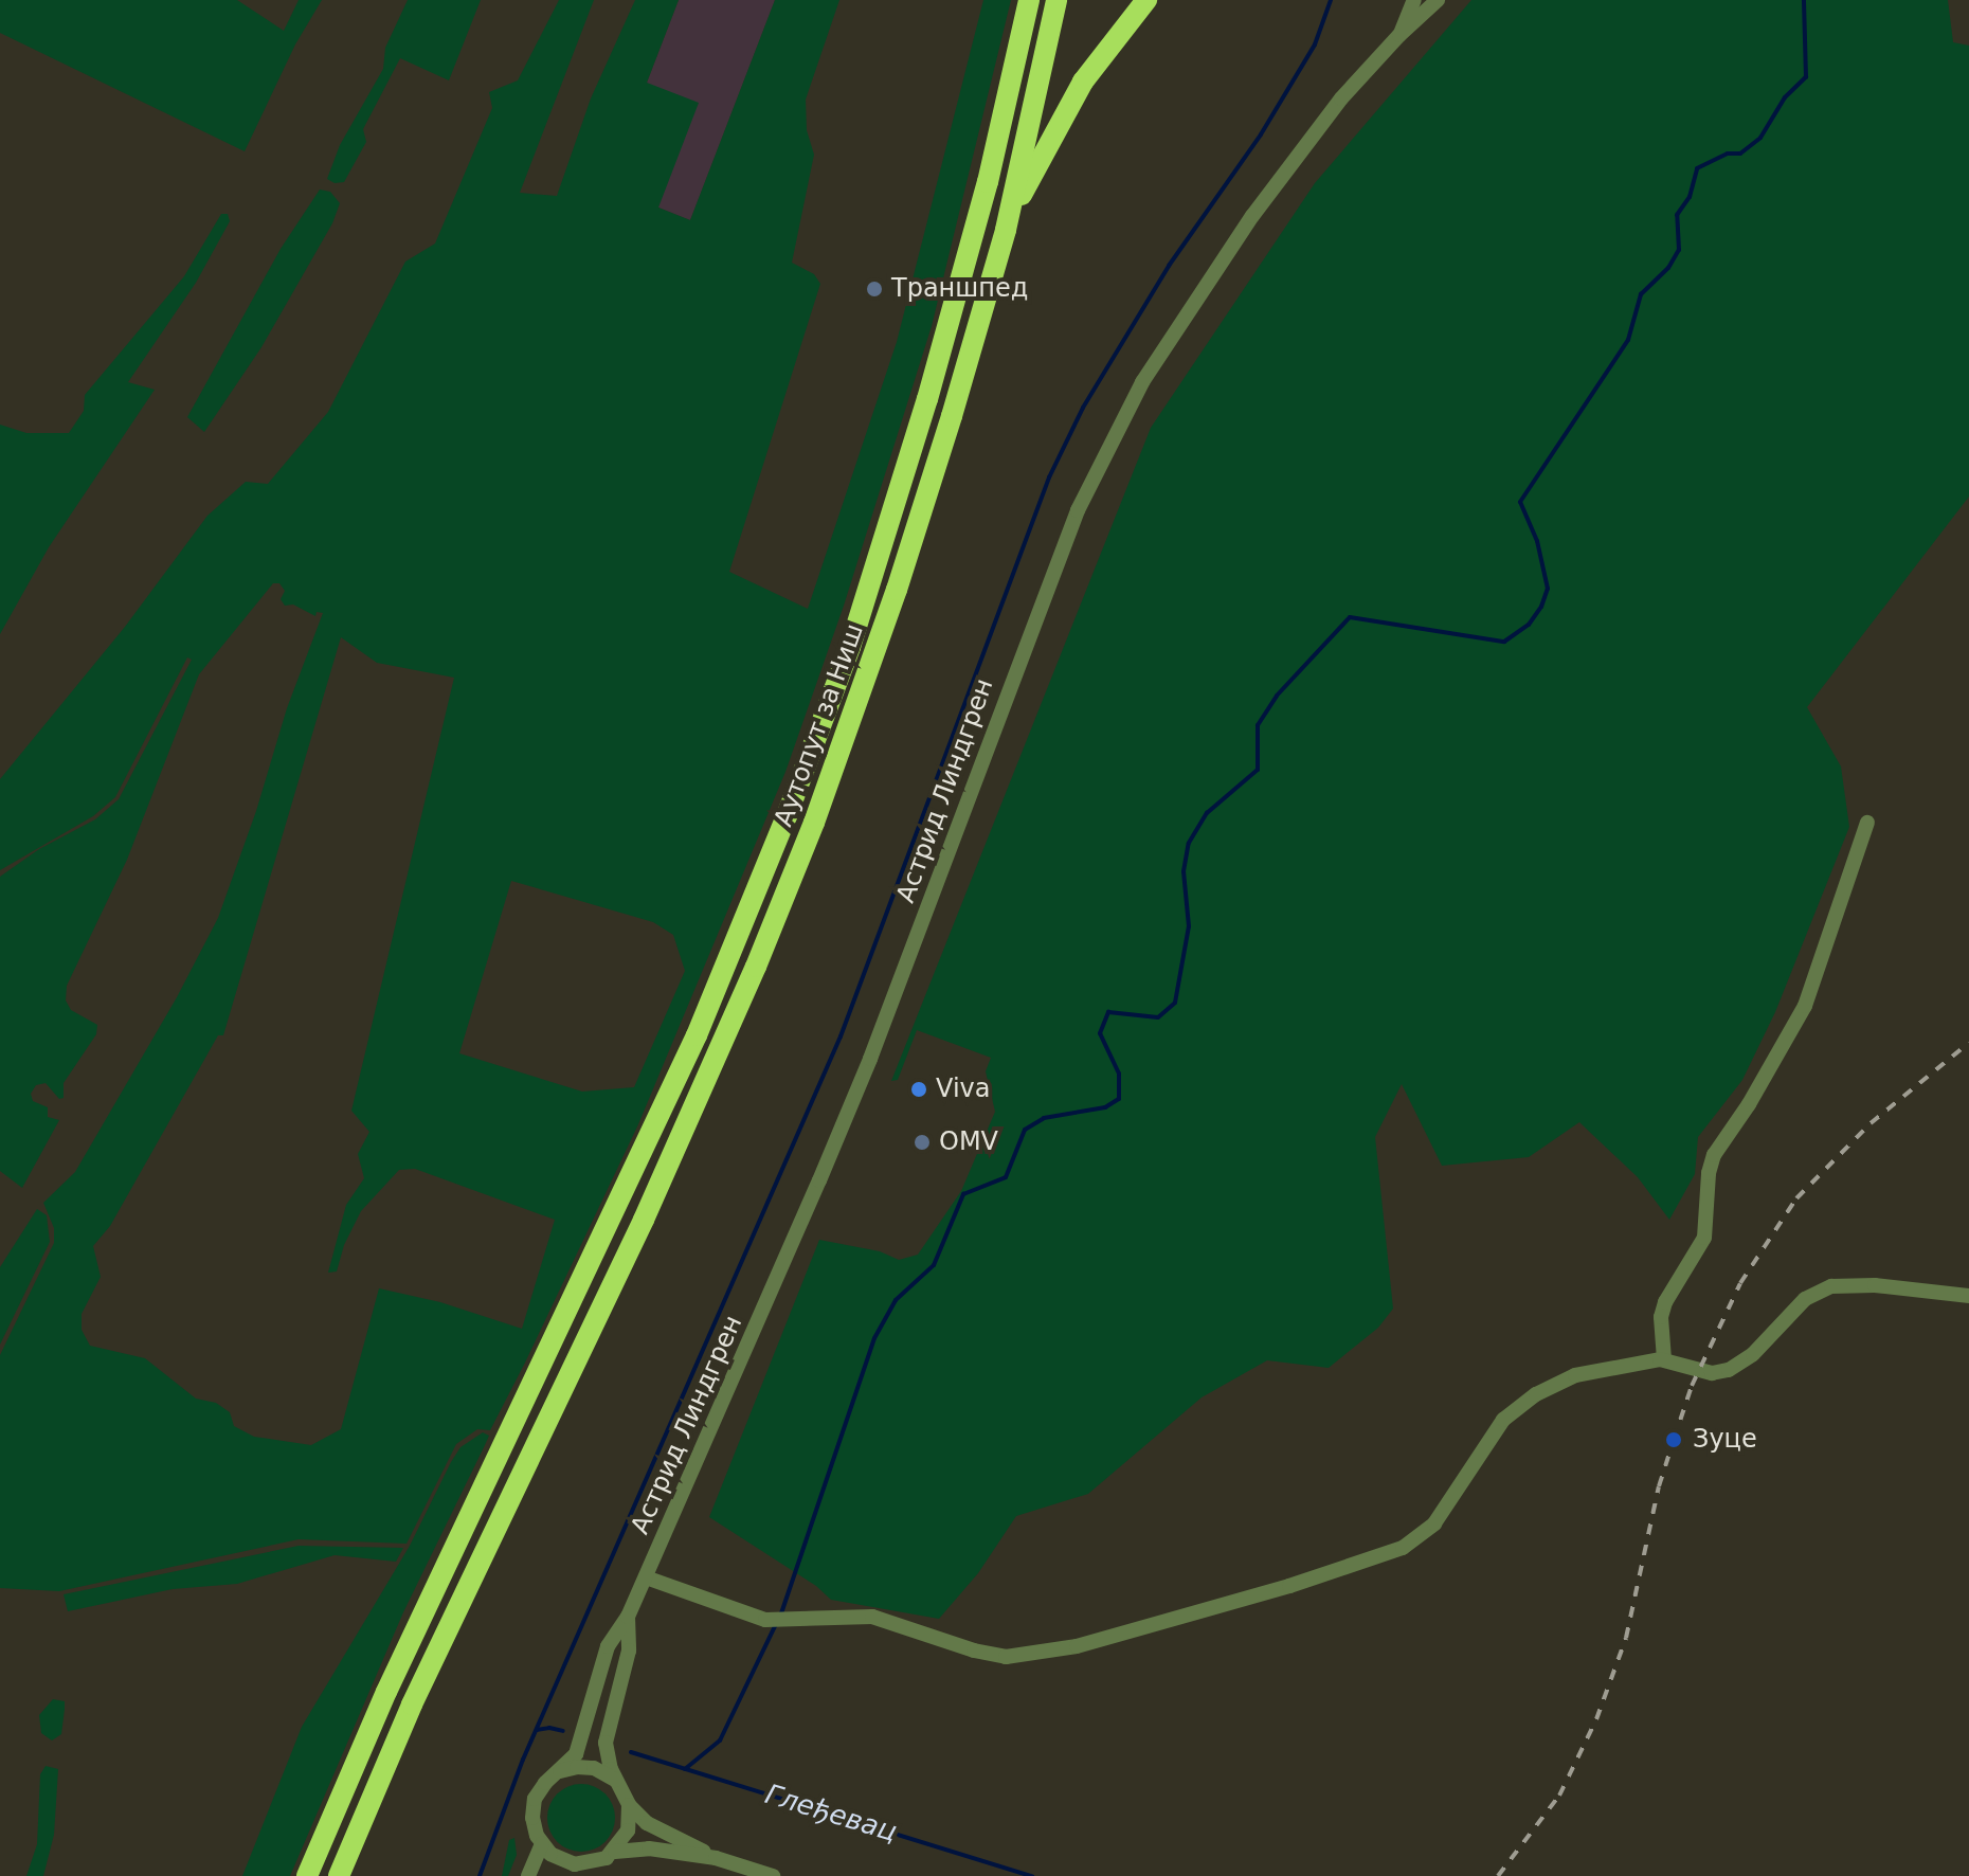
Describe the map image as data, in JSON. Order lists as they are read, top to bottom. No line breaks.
{"streets":{"highway":["Аутопут за Ниш"],"street":["Астрид Линдгрен"]},"water":["Глеђевац"],"places":["Траншпед","Viva","OMV","Зуце"]}
